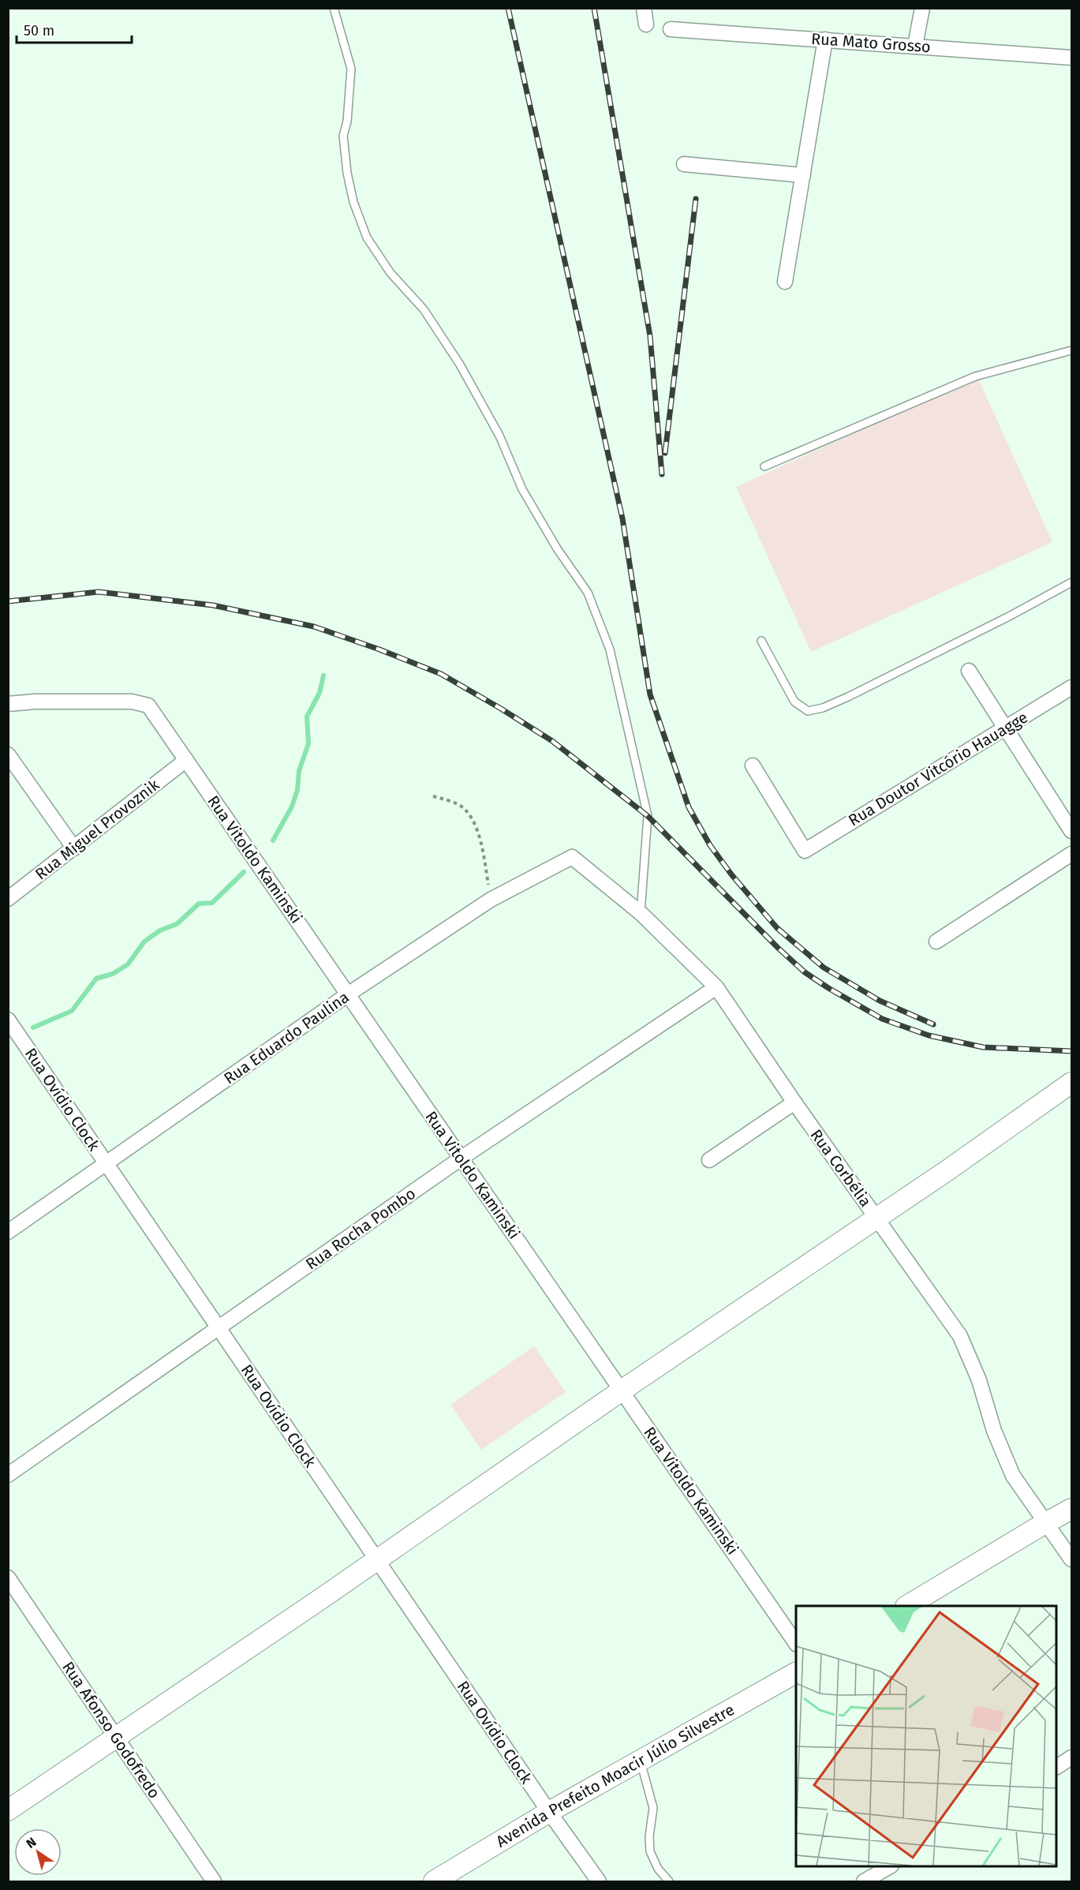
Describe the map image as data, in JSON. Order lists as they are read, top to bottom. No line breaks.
{"streets":{"street":["Rua Mato Grosso","Rua Doutor Vitcório Hauagge","Rua Miguel Provoznik","Rua Vitoldo Kaminski","Rua Eduardo Paulina","Rua Ovídio Clock","Rua Corbélia","Rua Rocha Pombo","Rua Afonso Godofredo","Avenida Prefeito Moacir Júlio Silvestre"]},"crossings":[["Rua Miguel Provoznik","Rua Vitoldo Kaminski"],["Rua Vitoldo Kaminski","Rua Eduardo Paulina"],["Rua Vitoldo Kaminski","Rua Rocha Pombo"],["Rua Eduardo Paulina","Rua Ovídio Clock"],["Rua Eduardo Paulina","Rua Corbélia"],["Rua Ovídio Clock","Rua Rocha Pombo"],["Rua Ovídio Clock","Avenida Prefeito Moacir Júlio Silvestre"],["Rua Corbélia","Rua Rocha Pombo"]],"scale_bar":"50 m","north":"top left"}
